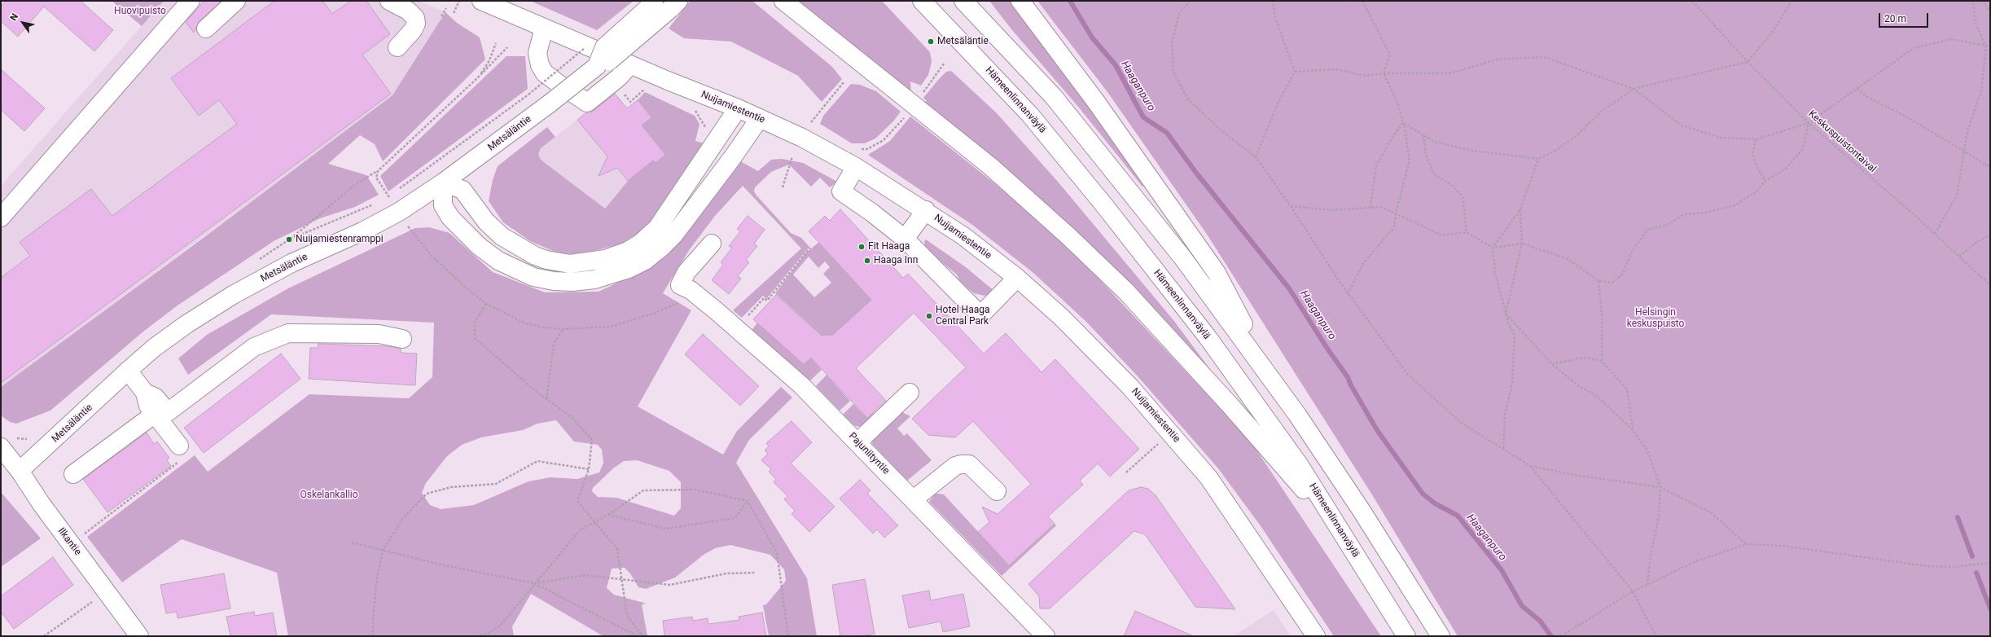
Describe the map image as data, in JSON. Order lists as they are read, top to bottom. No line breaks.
{"streets":{"main road":["Hämeenlinnanväylä","Nuijamiestentie","Metsäläntie","Pajuniityntie","Ilkantie"],"path":["Keskuspuistontaival"]},"crossings":[["Metsäläntie","Ilkantie"]],"water":["Haaganpuro"],"parks":["Huovipuisto","Helsingin keskuspuisto","Oskelankallio"],"places":["Metsäläntie","Nuijamiestenramppi","Fit Haaga","Haaga Inn","Hotel Haaga Central Park"],"scale_bar":"20 m","north":"top left"}
